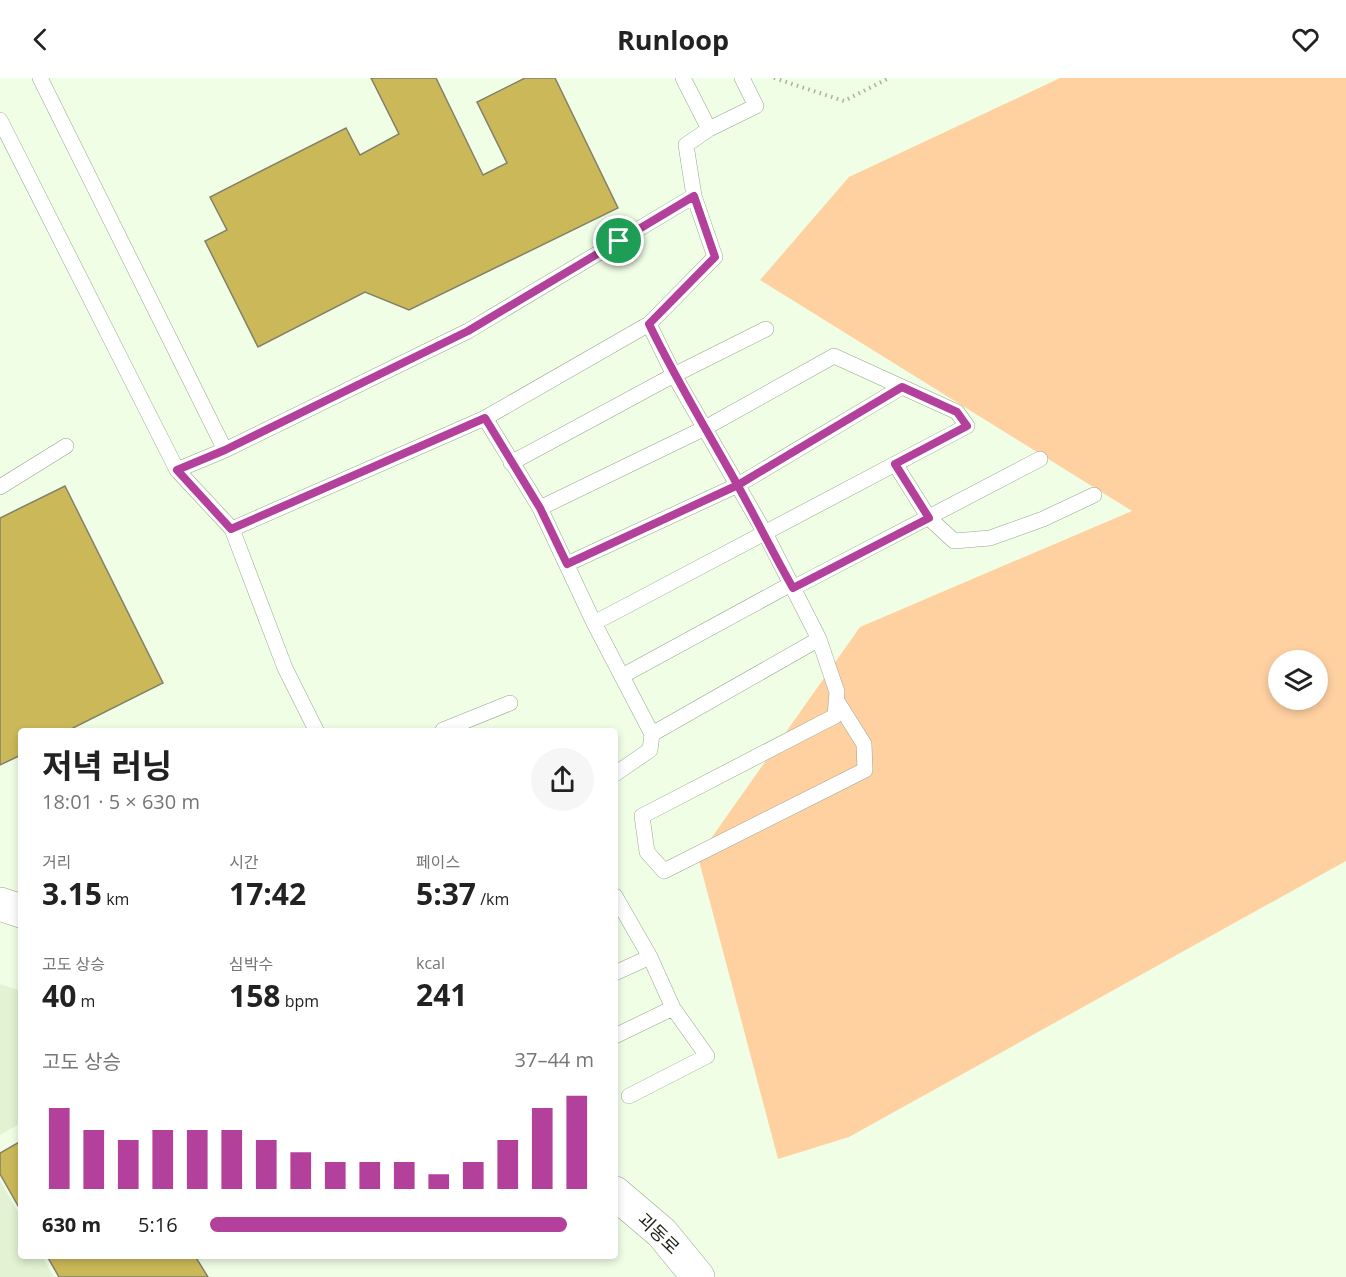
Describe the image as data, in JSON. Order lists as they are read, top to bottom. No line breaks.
{"streets":{"street":["괴동로"]},"page":{"header":"Runloop","heading":["저녁 러닝","18:01 · 5 × 630 m"],"stats":[["거리","3.15 km"],["시간","17:42"],["페이스","5:37 /km"],["고도 상승","40 m"],["심박수","158 bpm"],["kcal","241"]],"chart":["고도 상승","37–44 m"],"list":[{"name":"630 m","note":"5:16"}]}}
